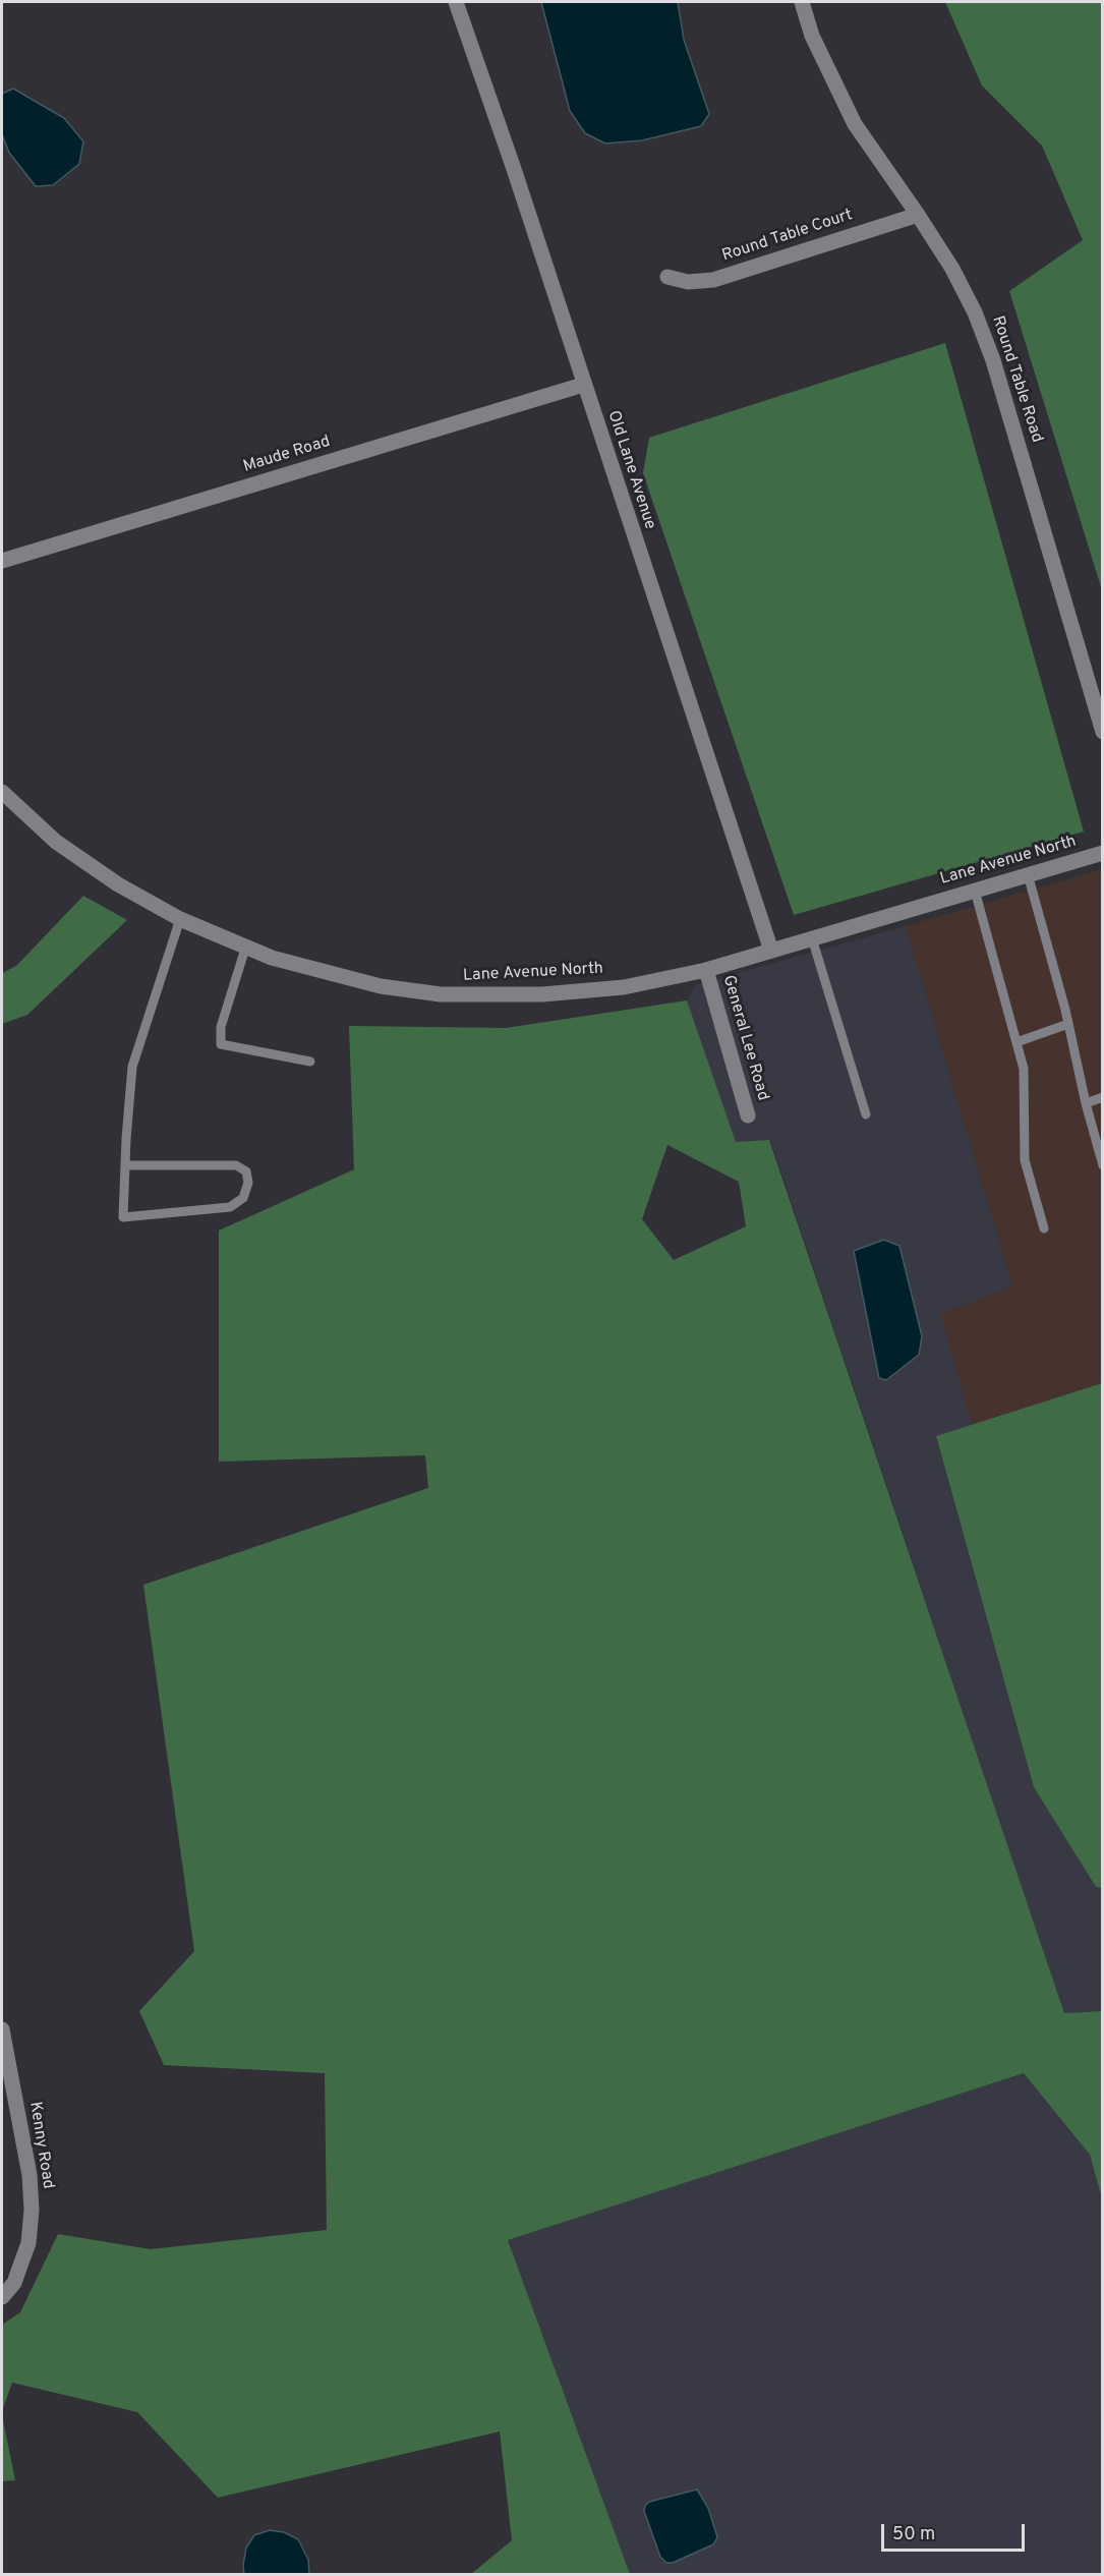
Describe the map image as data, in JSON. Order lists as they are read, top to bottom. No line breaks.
{"streets":{"street":["Round Table Court","Round Table Road","Maude Road","Old Lane Avenue","Lane Avenue North","General Lee Road","Kenny Road"]},"crossings":[["Round Table Court","Round Table Road"],["Maude Road","Old Lane Avenue"],["Old Lane Avenue","Lane Avenue North"],["Lane Avenue North","General Lee Road"]],"scale_bar":"50 m"}
